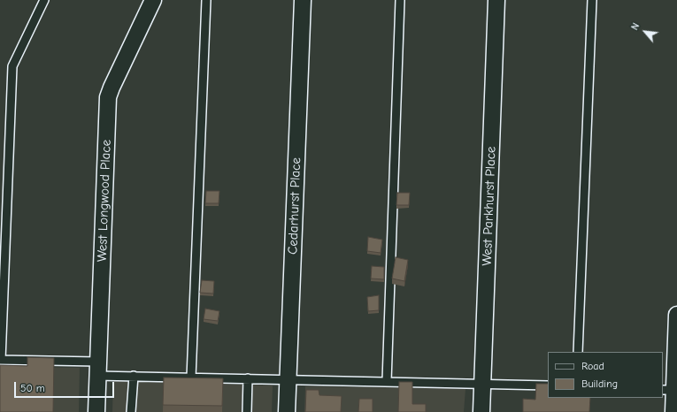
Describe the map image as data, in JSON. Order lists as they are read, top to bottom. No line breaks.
{"streets":{"street":["West Longwood Place","Cedarhurst Place","West Parkhurst Place"]},"legend":["Road","Building"],"scale_bar":"50 m","north":"top left"}
